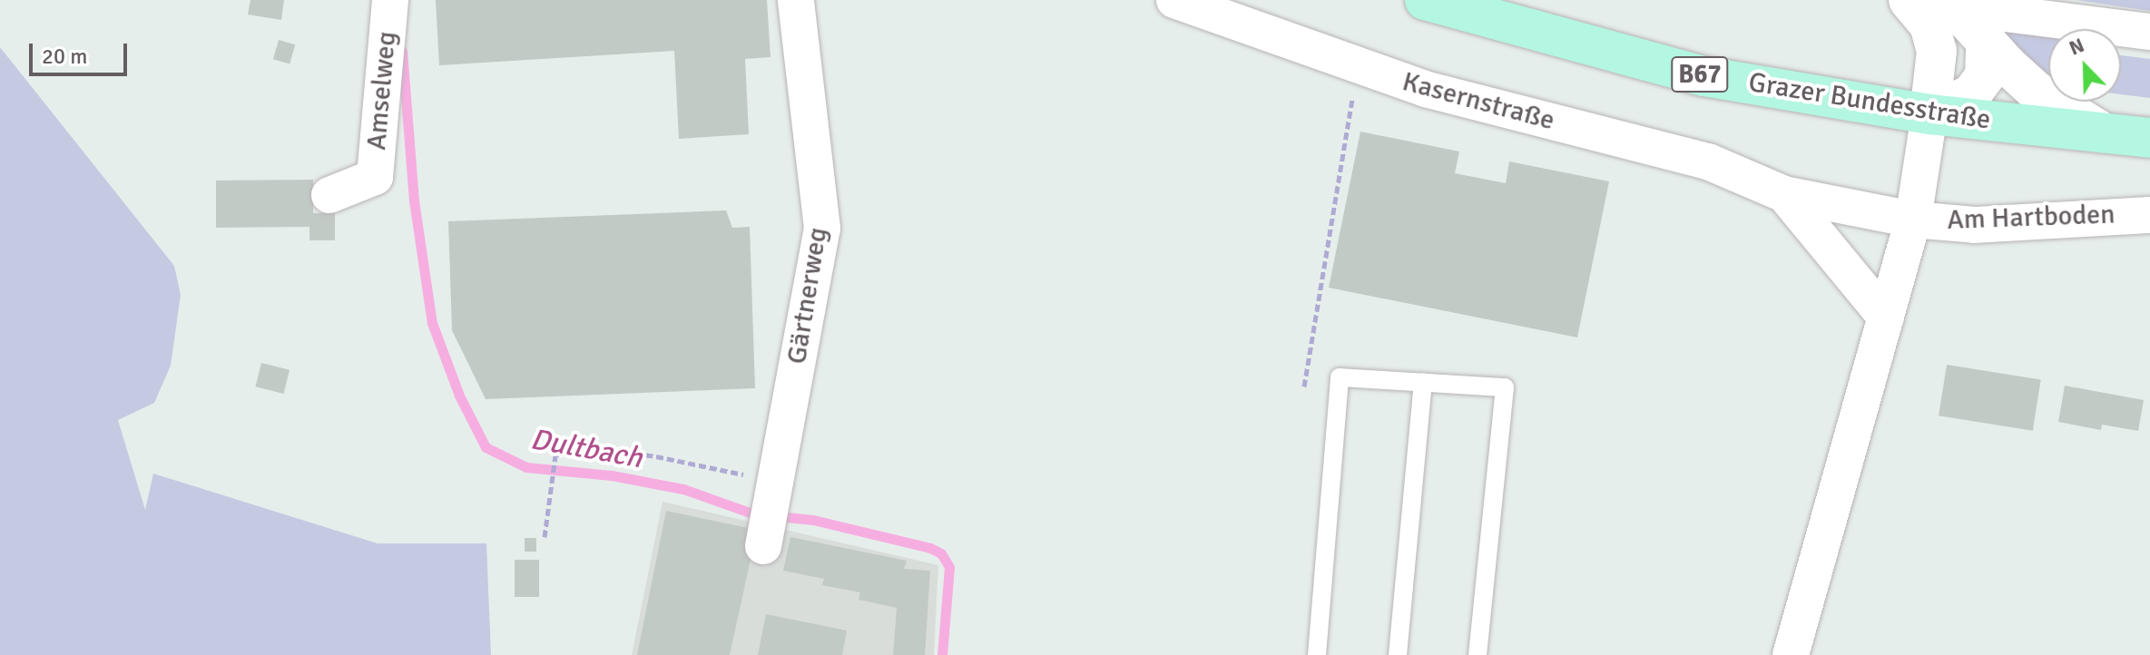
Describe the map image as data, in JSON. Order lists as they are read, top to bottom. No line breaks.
{"streets":{"main road":["B67","Grazer Bundesstraße"],"street":["Amselweg","Kasernstraße","Am Hartboden","Gärtnerweg"]},"crossings":[["Kasernstraße","Am Hartboden"]],"water":["Dultbach"],"scale_bar":"20 m","north":"top left"}
